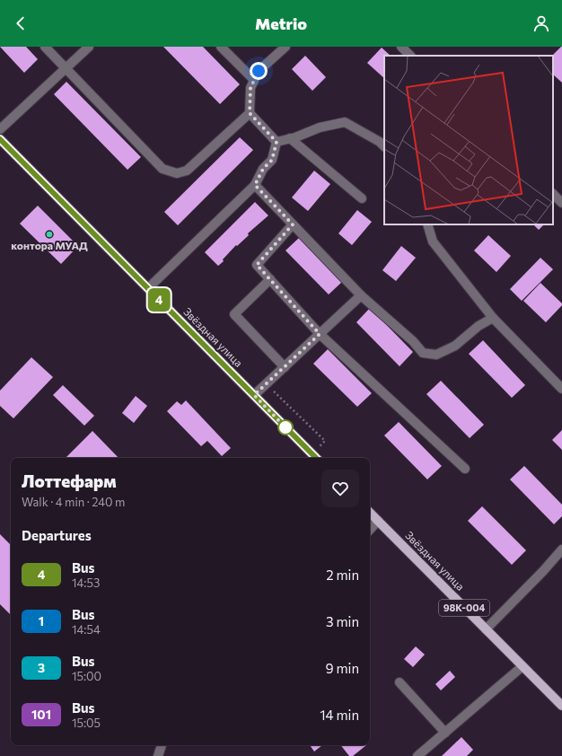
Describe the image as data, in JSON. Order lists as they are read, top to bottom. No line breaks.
{"streets":{"main road":["Звёздная улица","98К-004"]},"places":["контора МУАД"],"lines":["bus line 4"],"page":{"header":"Metrio","on_map":"4","heading":[["Лоттефарм","Walk · 4 min · 240 m"],"Departures"],"list":[{"mark":"4","name":"Bus","note":"14:53","value":"2 min"},{"mark":"1","name":"Bus","note":"14:54","value":"3 min"},{"mark":"3","name":"Bus","note":"15:00","value":"9 min"},{"mark":"101","name":"Bus","note":"15:05","value":"14 min"}]}}
